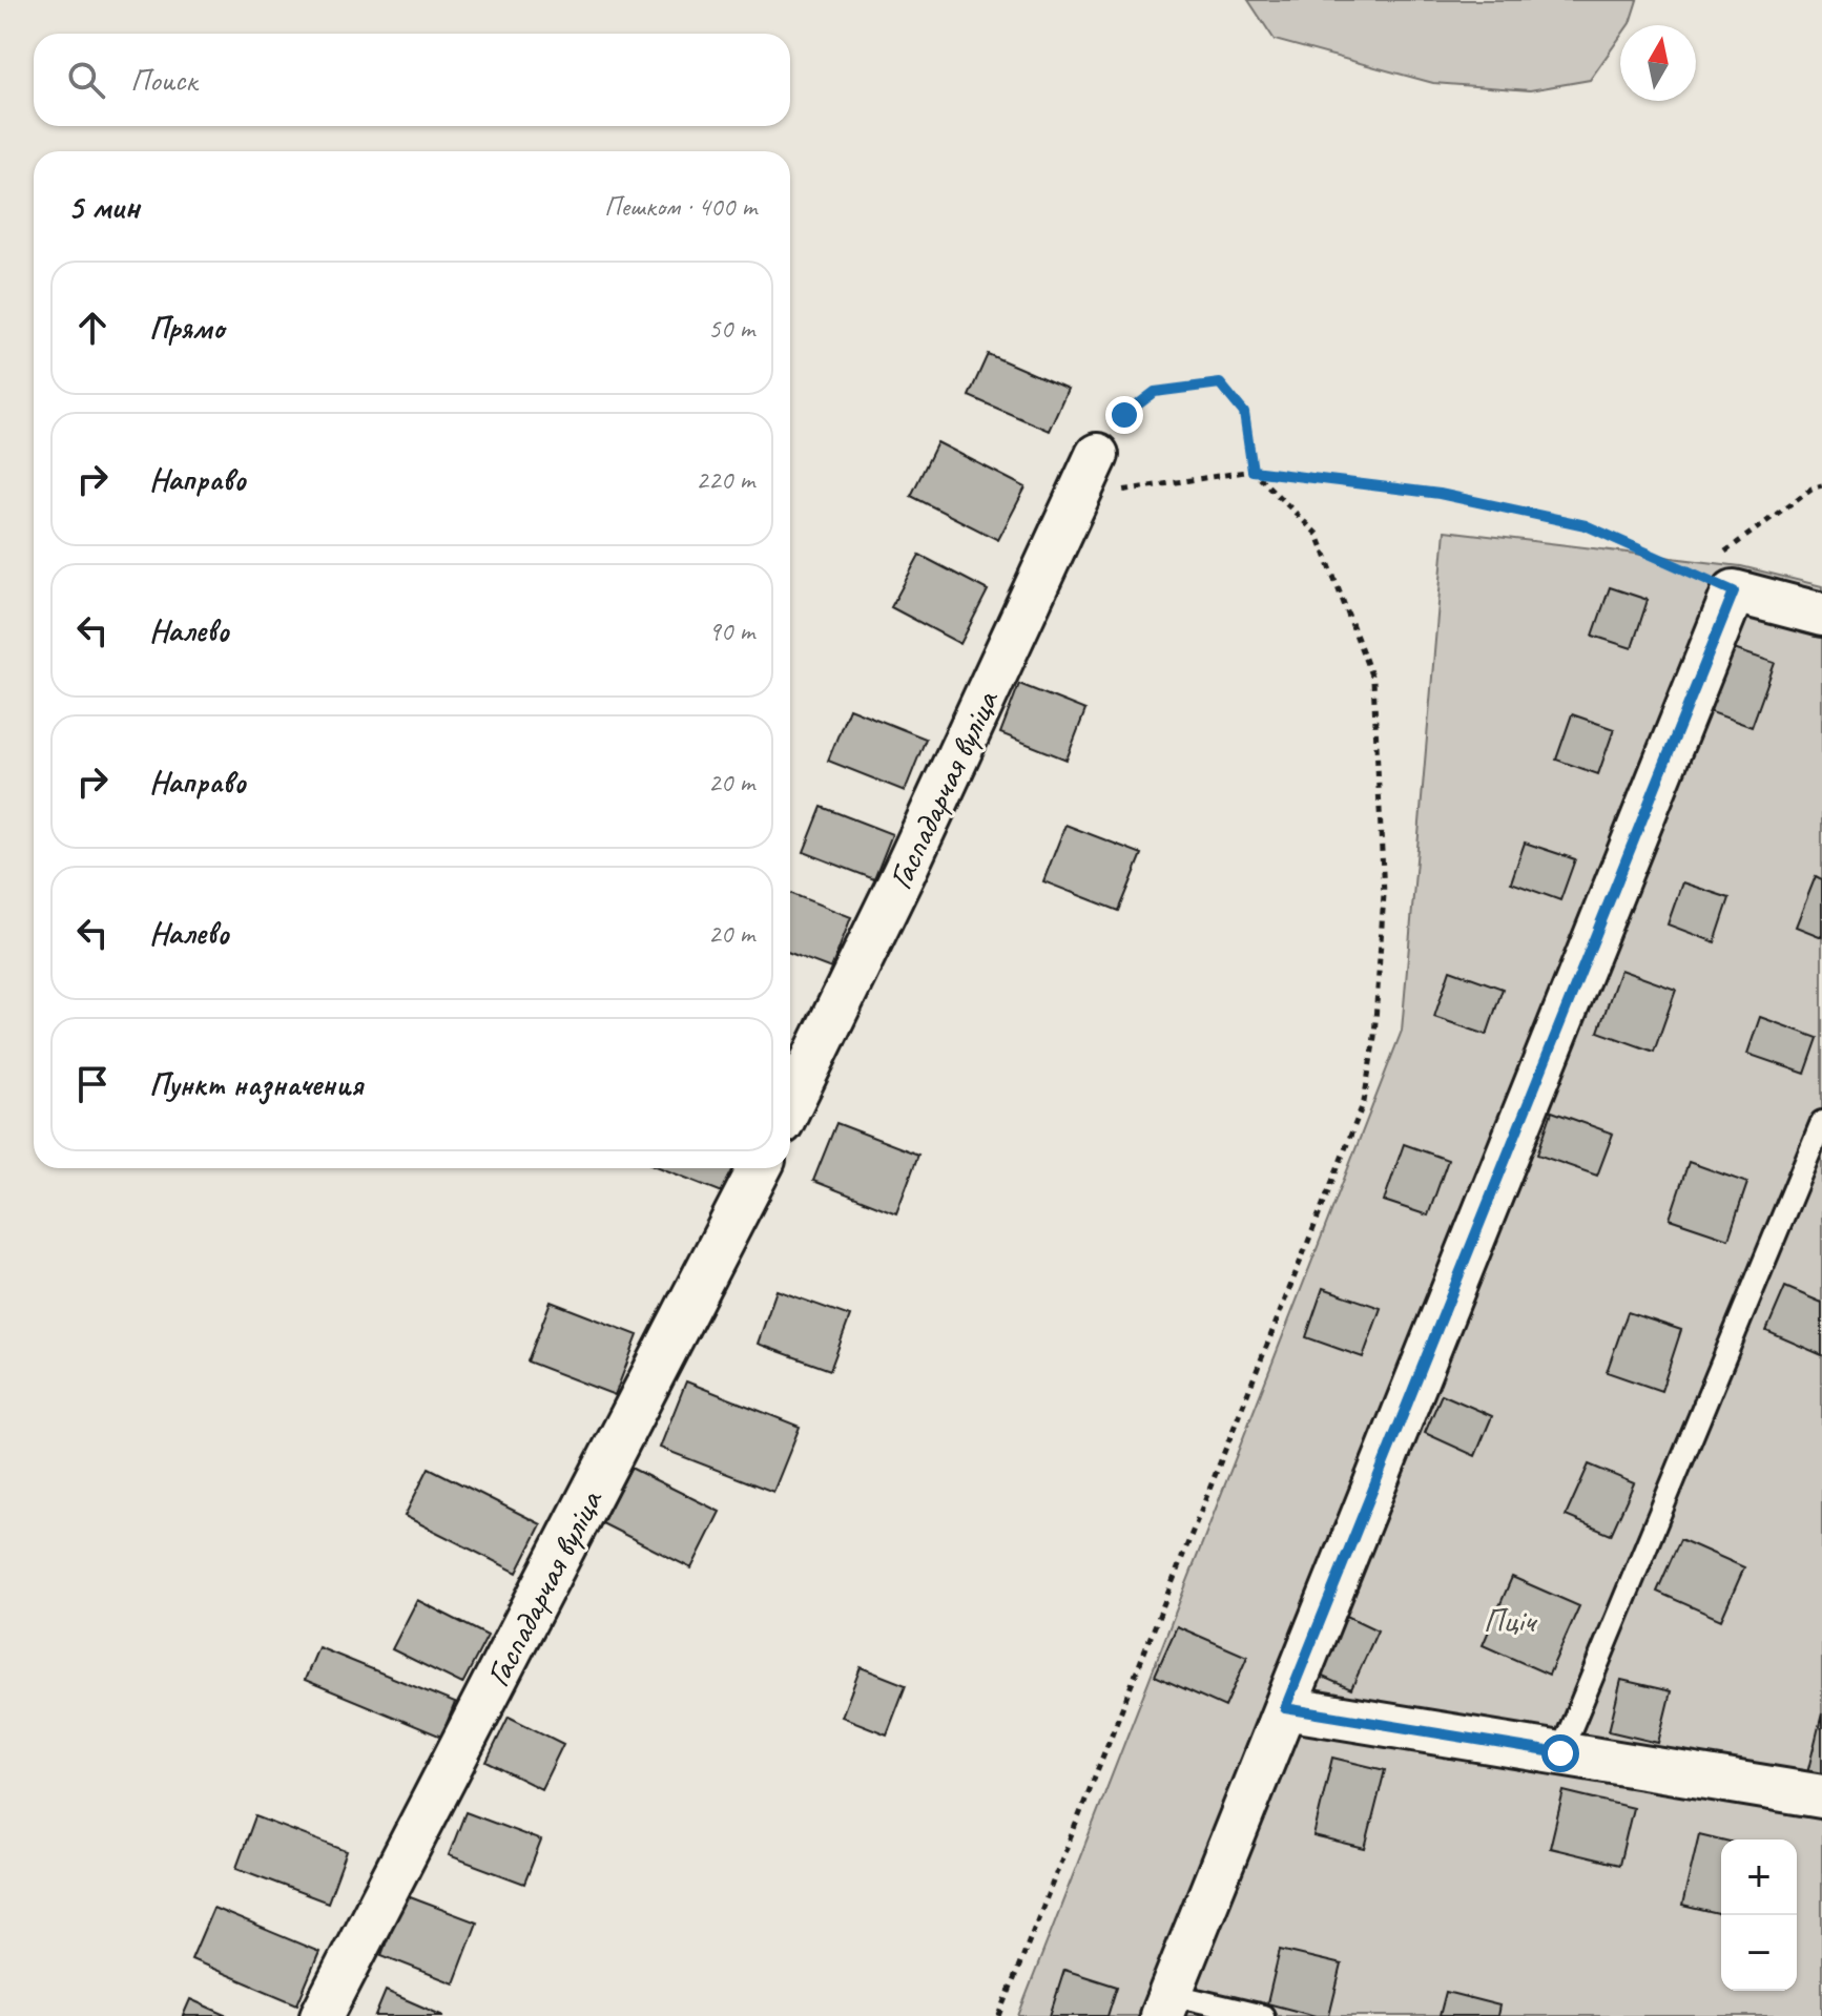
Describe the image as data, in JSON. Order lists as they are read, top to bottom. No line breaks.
{"streets":{"street":["Гаспадарчая вуліца"]},"parks":["Пціч"],"north":"top","page":{"search":"Поиск","heading":["5 мин","Пешком · 400 m"],"list":[["Прямо","50 m"],["Направо","220 m"],["Налево","90 m"],["Направо","20 m"],["Налево","20 m"],"Пункт назначения"],"map_buttons":["+","−"]}}
